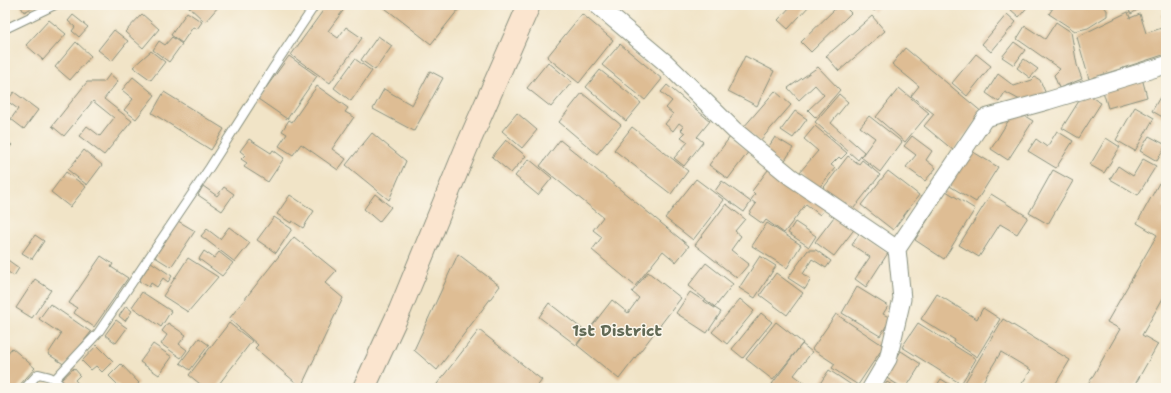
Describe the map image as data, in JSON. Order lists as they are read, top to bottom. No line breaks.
{"districts":["1st District"]}
